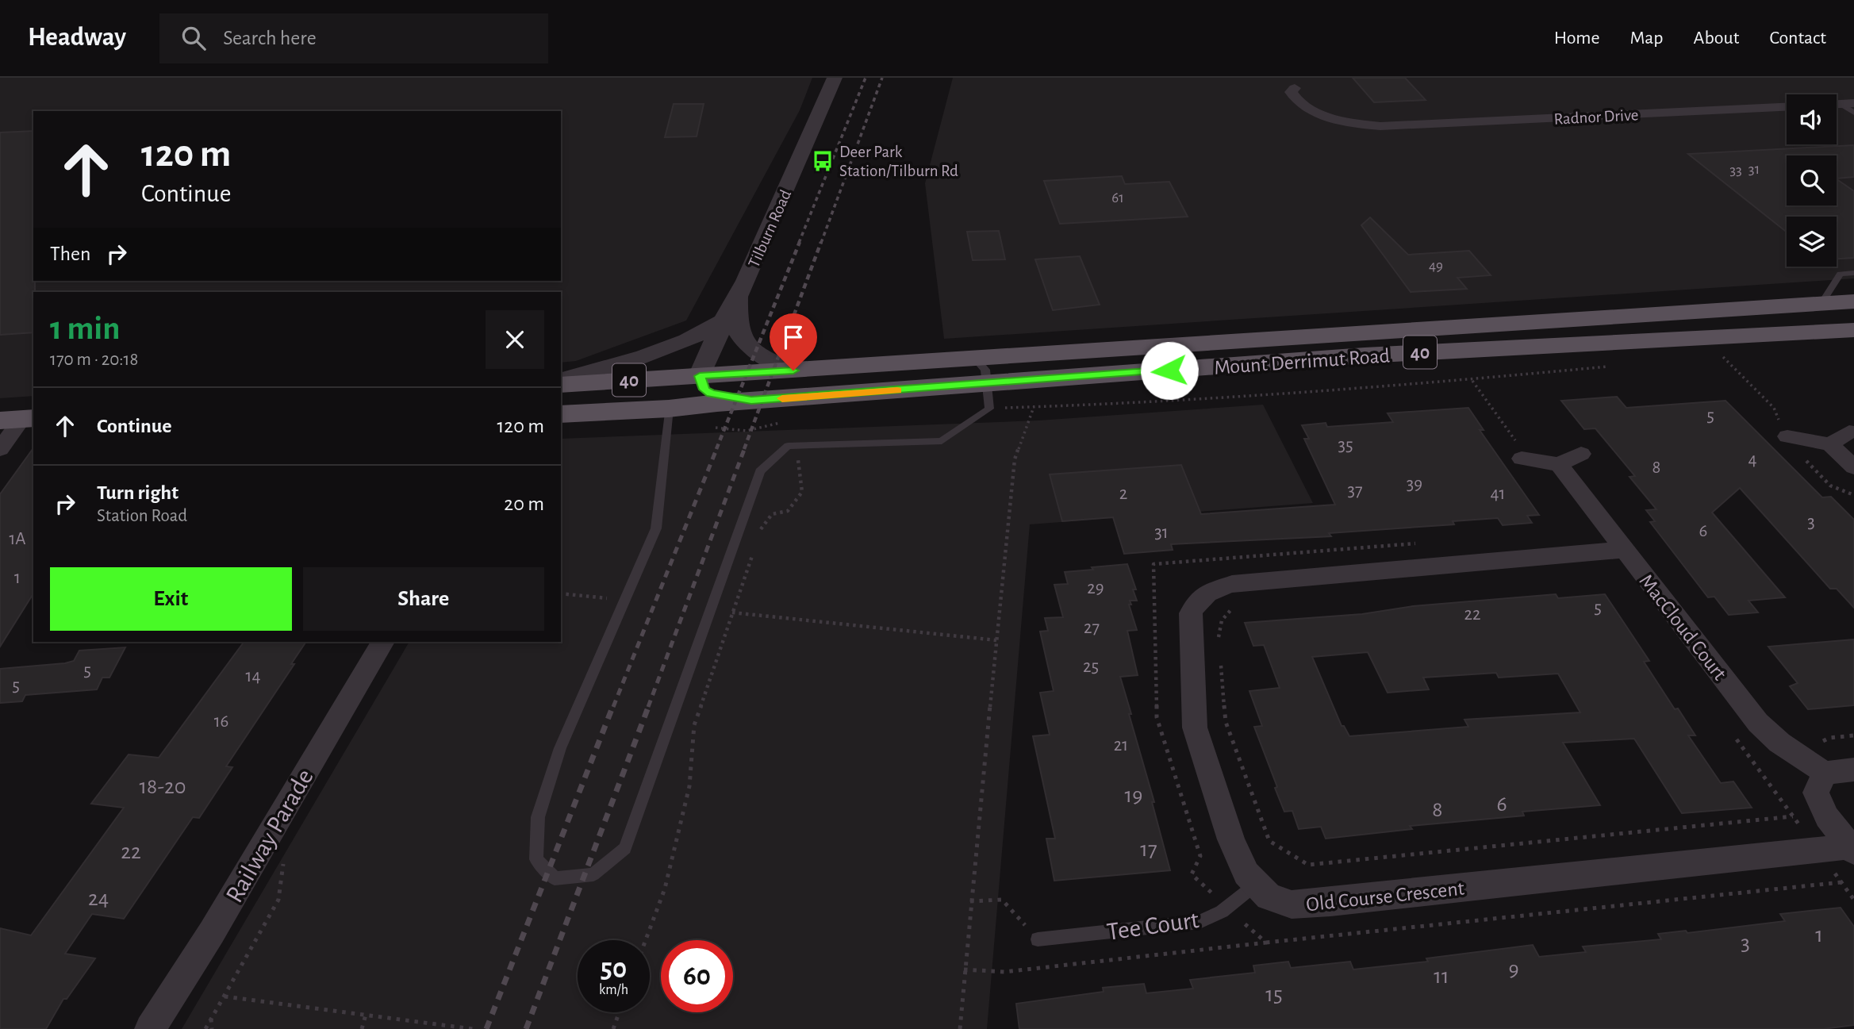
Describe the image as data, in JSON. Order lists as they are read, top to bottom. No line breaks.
{"streets":{"main road":["40","Mount Derrimut Road"],"street":["Radnor Drive","Tilburn Road","MacCloud Court","Railway Parade","Old Course Crescent"],"lane":["Tee Court"]},"crossings":[["Tilburn Road","40"],["40","Mount Derrimut Road"],["MacCloud Court","Old Course Crescent"],["Old Course Crescent","Tee Court"]],"places":{"bus stop":["Deer Park Station/Tilburn Rd"]},"house_numbers":["31","33","61","49","5","35","4","8","39","37","2","41","3","6","31","1A","1","29","5","22","27","25","5","14","5","16","21","18-20","19","6","8","17","22","24","1","3","9","11","15"],"page":{"header":"Headway","search":"Search here","nav":["Home","Map","About","Contact"],"turn":["120 m","Continue"],"then":"Then","heading":["1 min","170 m · 20:18"],"list":[{"name":"Continue","value":"120 m"},{"name":"Turn right","note":"Station Road","value":"20 m"}],"buttons":["Exit","Share"],"speed":"50 km/h","limit":"60"}}
